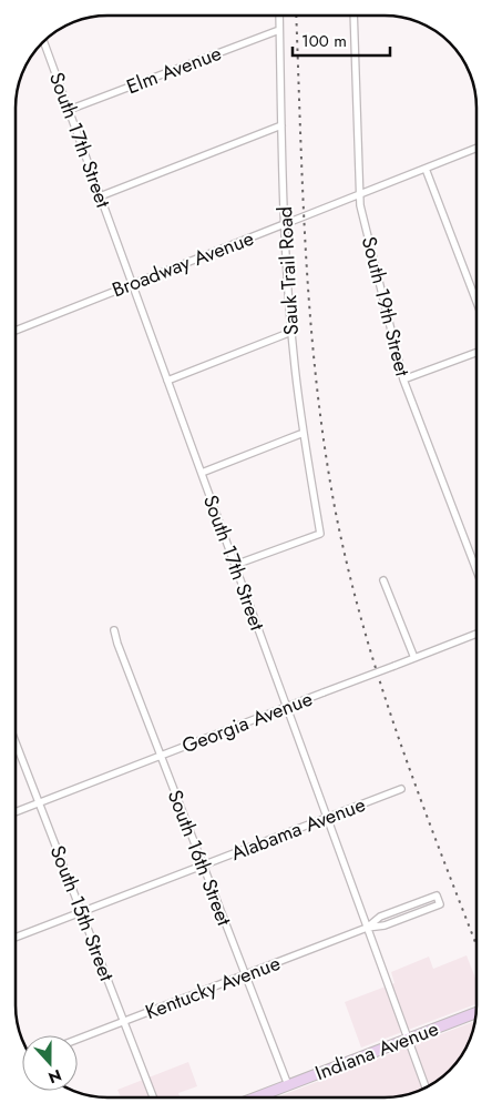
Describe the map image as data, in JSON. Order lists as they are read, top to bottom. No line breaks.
{"streets":{"main road":["Indiana Avenue"],"street":["Elm Avenue","South 17th Street","Broadway Avenue","Sauk Trail Road","South 19th Street","Georgia Avenue","Alabama Avenue","South 16th Street","South 15th Street","Kentucky Avenue"]},"crossings":[["Elm Avenue","South 17th Street"],["Elm Avenue","Sauk Trail Road"],["South 17th Street","Broadway Avenue"],["South 17th Street","Sauk Trail Road"],["South 17th Street","Georgia Avenue"],["South 17th Street","Alabama Avenue"],["South 17th Street","Kentucky Avenue"],["South 17th Street","Indiana Avenue"],["Broadway Avenue","Sauk Trail Road"],["Broadway Avenue","South 19th Street"],["Georgia Avenue","South 16th Street"],["Georgia Avenue","South 15th Street"],["Alabama Avenue","South 16th Street"],["Alabama Avenue","South 15th Street"],["South 16th Street","Kentucky Avenue"],["South 16th Street","Indiana Avenue"],["South 15th Street","Kentucky Avenue"]],"scale_bar":"100 m","north":"bottom"}
